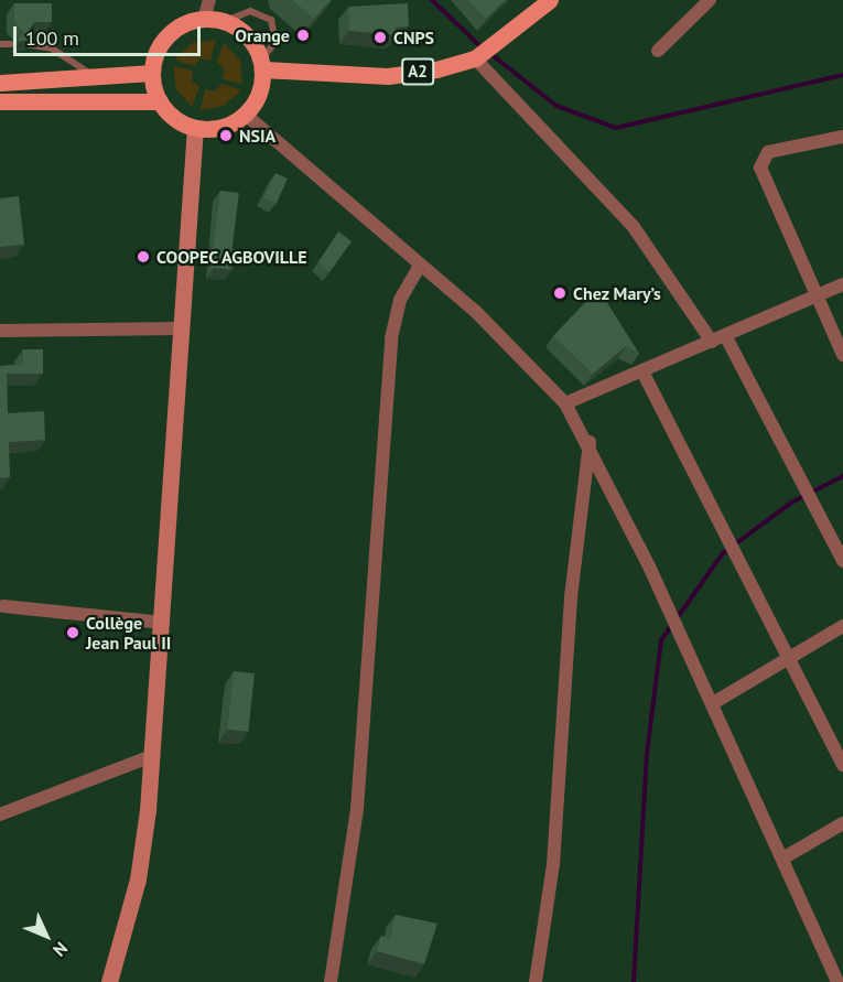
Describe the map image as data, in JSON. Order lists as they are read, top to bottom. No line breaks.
{"streets":{"main road":["A2"]},"places":["Orange","CNPS","NSIA","COOPEC AGBOVILLE","Chez Mary’s","Collège Jean Paul II"],"scale_bar":"100 m","north":"bottom right"}
